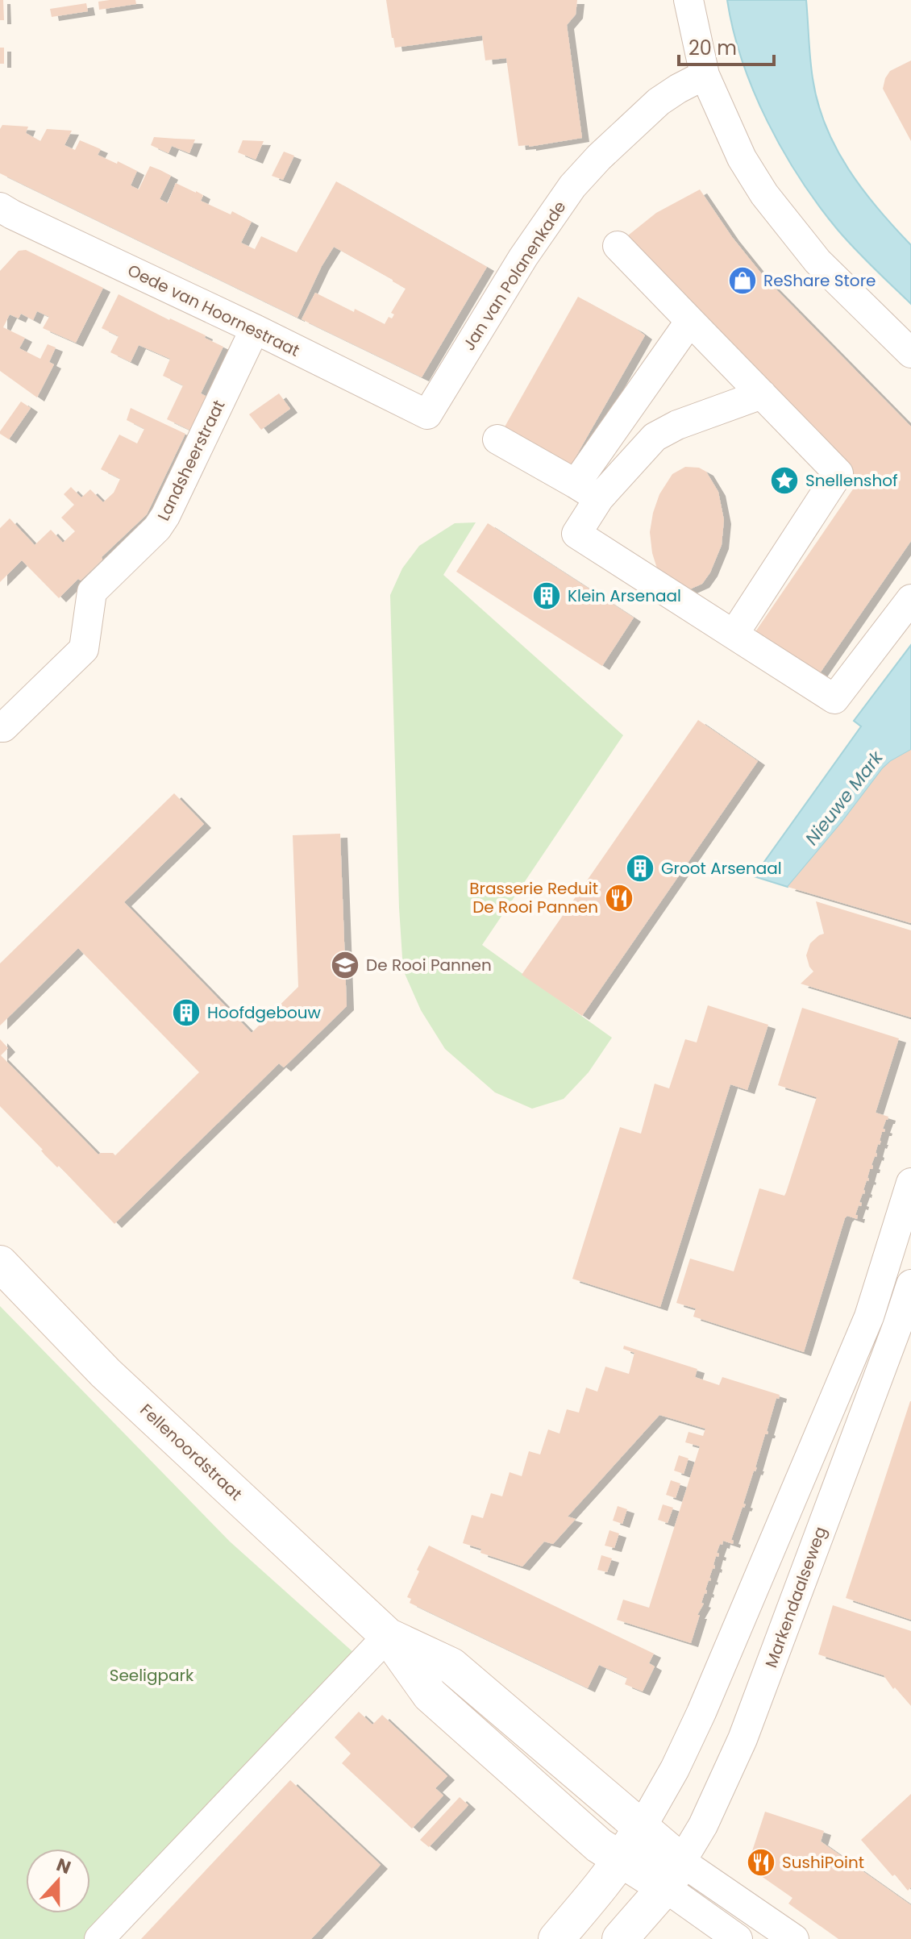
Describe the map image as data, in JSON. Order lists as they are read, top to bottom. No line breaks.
{"streets":{"main road":["Fellenoordstraat","Markendaalseweg"],"street":["Jan van Polanenkade","Oede van Hoornestraat","Landsheerstraat"]},"crossings":[["Jan van Polanenkade","Oede van Hoornestraat"],["Oede van Hoornestraat","Landsheerstraat"]],"water":["Nieuwe Mark"],"parks":["Seeligpark"],"places":{"shop":["ReShare Store"],"place":["Snellenshof"],"building":["Klein Arsenaal","Groot Arsenaal","Hoofdgebouw"],"restaurant":["Brasserie Reduit De Rooi Pannen","SushiPoint"],"school or university":["De Rooi Pannen"]},"scale_bar":"20 m","north":"top"}
